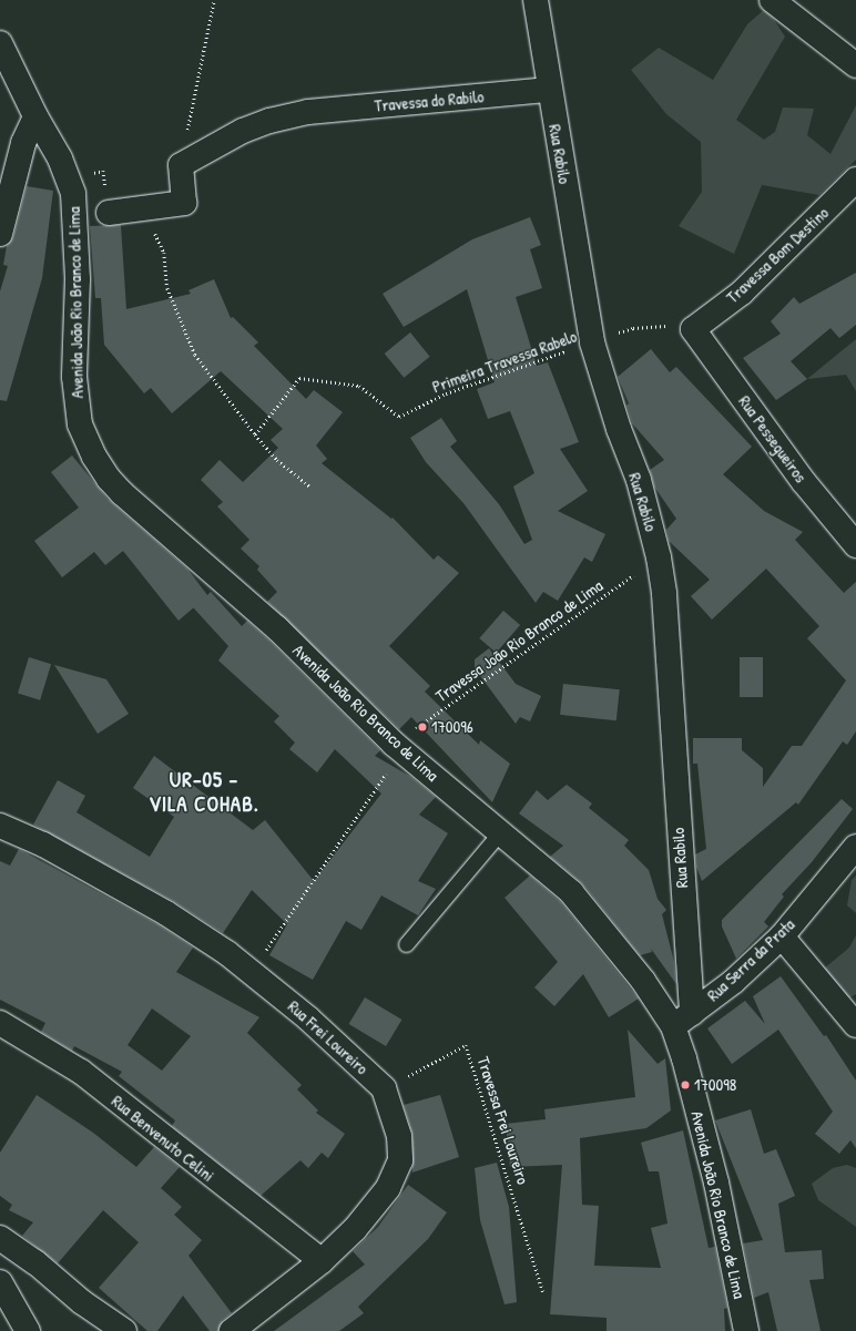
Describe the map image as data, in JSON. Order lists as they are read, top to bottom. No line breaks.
{"streets":{"street":["Travessa do Rabilo","Rua Rabilo","Travessa Bom Destino","Avenida João Rio Branco de Lima","Rua Pessegueiros","Rua Serra da Prata","Rua Frei Loureiro","Rua Benvenuto Celini"],"path":["Primeira Travessa Rabelo","Travessa João Rio Branco de Lima","Travessa Frei Loureiro"]},"crossings":[["Travessa do Rabilo","Rua Rabilo"],["Rua Rabilo","Avenida João Rio Branco de Lima"],["Rua Rabilo","Primeira Travessa Rabelo"],["Rua Rabilo","Travessa João Rio Branco de Lima"],["Rua Rabilo","Rua Serra da Prata"],["Travessa Bom Destino","Rua Pessegueiros"],["Avenida João Rio Branco de Lima","Travessa João Rio Branco de Lima"],["Avenida João Rio Branco de Lima","Rua Serra da Prata"],["Rua Frei Loureiro","Travessa Frei Loureiro"],["Rua Frei Loureiro","Rua Benvenuto Celini"]],"districts":["UR-05 - VILA COHAB."],"places":["170096","170098"]}
